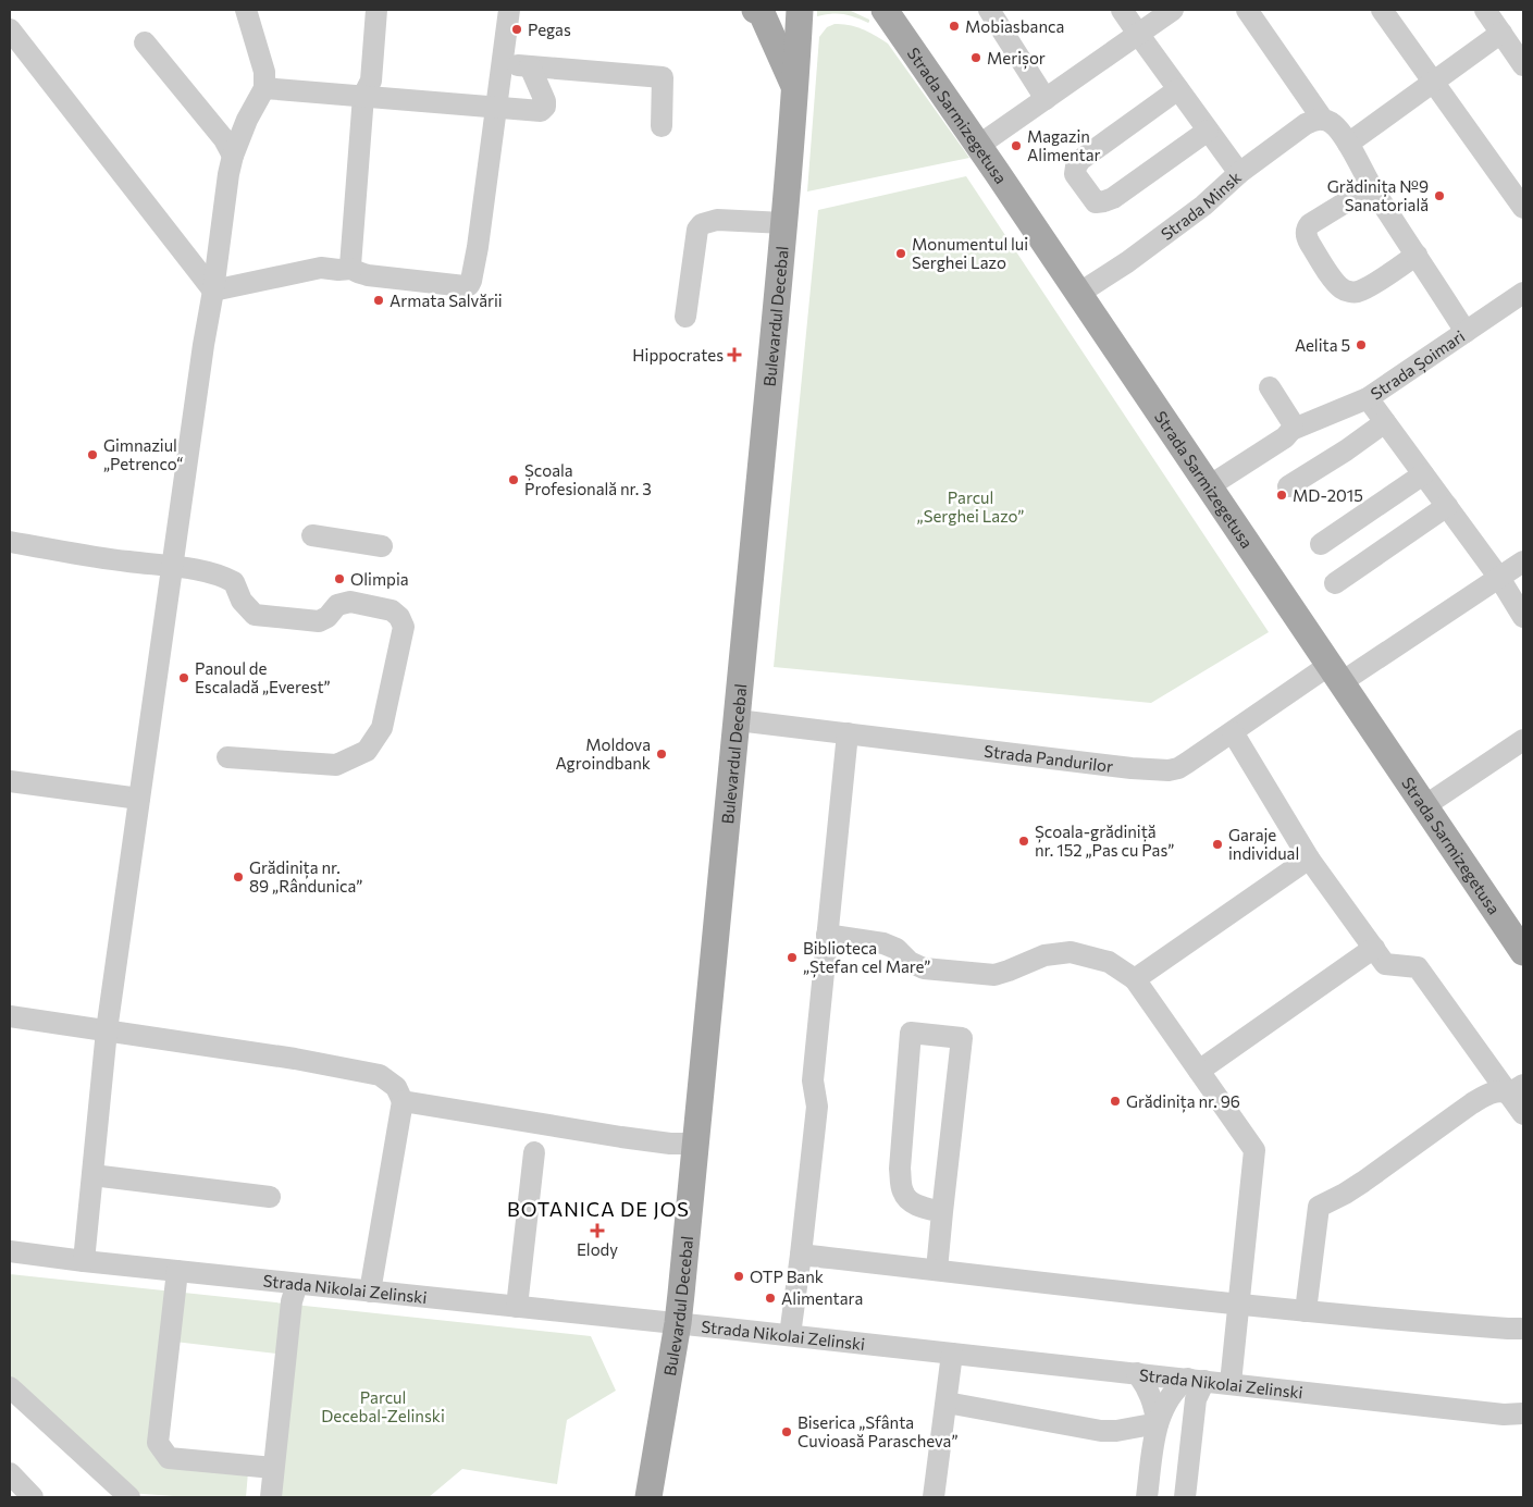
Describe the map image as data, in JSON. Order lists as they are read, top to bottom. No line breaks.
{"streets":{"main road":["Strada Sarmizegetusa","Bulevardul Decebal"],"street":["Strada Minsk","Strada Șoimari","Strada Pandurilor","Strada Nikolai Zelinski"]},"crossings":[["Strada Sarmizegetusa","Strada Minsk"],["Strada Sarmizegetusa","Strada Pandurilor"],["Strada Minsk","Strada Șoimari"],["Bulevardul Decebal","Strada Pandurilor"],["Bulevardul Decebal","Strada Nikolai Zelinski"],["Strada Șoimari","Strada Pandurilor"]],"districts":["BOTANICA DE JOS"],"parks":["Parcul „Serghei Lazo”","Parcul Decebal-Zelinski"],"places":{"other":["Mobiasbanca","Pegas","Merișor","Magazin Alimentar","Grădinița №9 Sanatorială","Monumentul lui Serghei Lazo","Armata Salvării","Aelita 5","Gimnaziul „Petrenco“","Școala Profesională nr. 3","MD-2015","Olimpia","Panoul de Escaladă „Everest”","Moldova Agroindbank","Școala-grădiniță nr. 152 „Pas cu Pas”","Garaje individual","Grădinița nr. 89 „Rândunica”","Biblioteca „Ștefan cel Mare”","Grădinița nr. 96","OTP Bank","Alimentara","Biserica „Sfânta Cuvioasă Parascheva”"],"health":["Hippocrates","Elody"]}}
